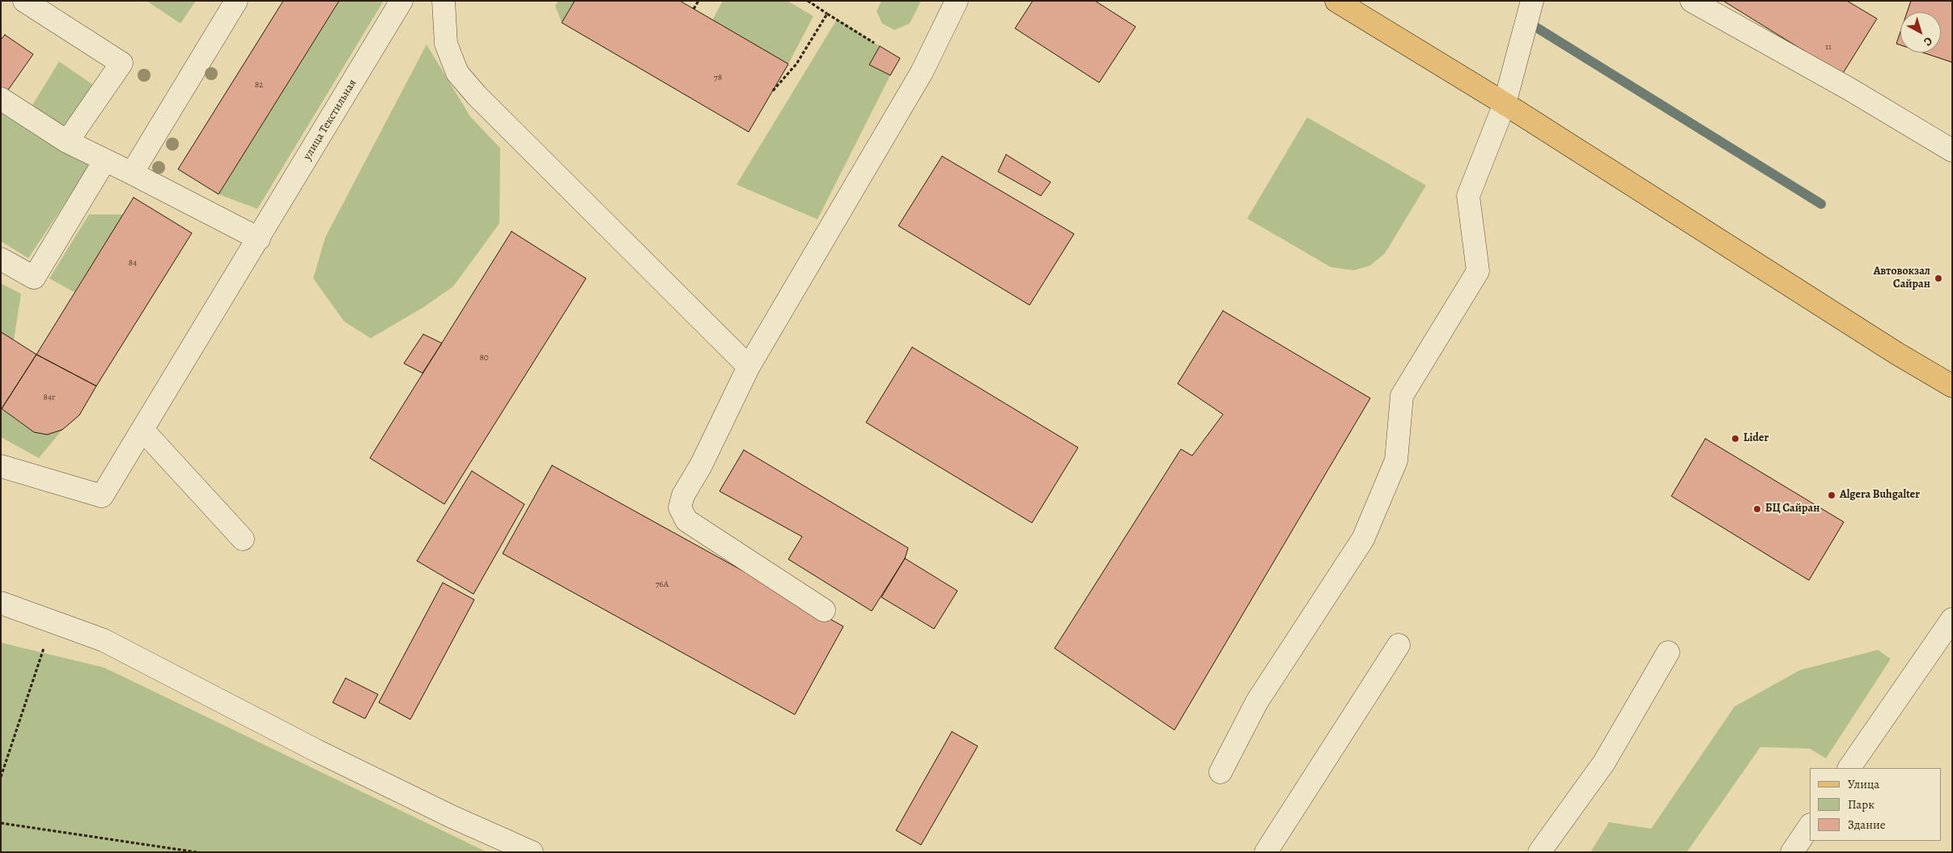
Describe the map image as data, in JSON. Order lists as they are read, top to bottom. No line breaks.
{"streets":{"street":["улица Текстильная"]},"places":["Автовокзал Сайран","Lider","Algera Buhgalter","БЦ Сайран"],"house_numbers":["11","78","82","84","80","84г","76А"],"legend":["Улица","Парк","Здание"],"north":"bottom right"}
